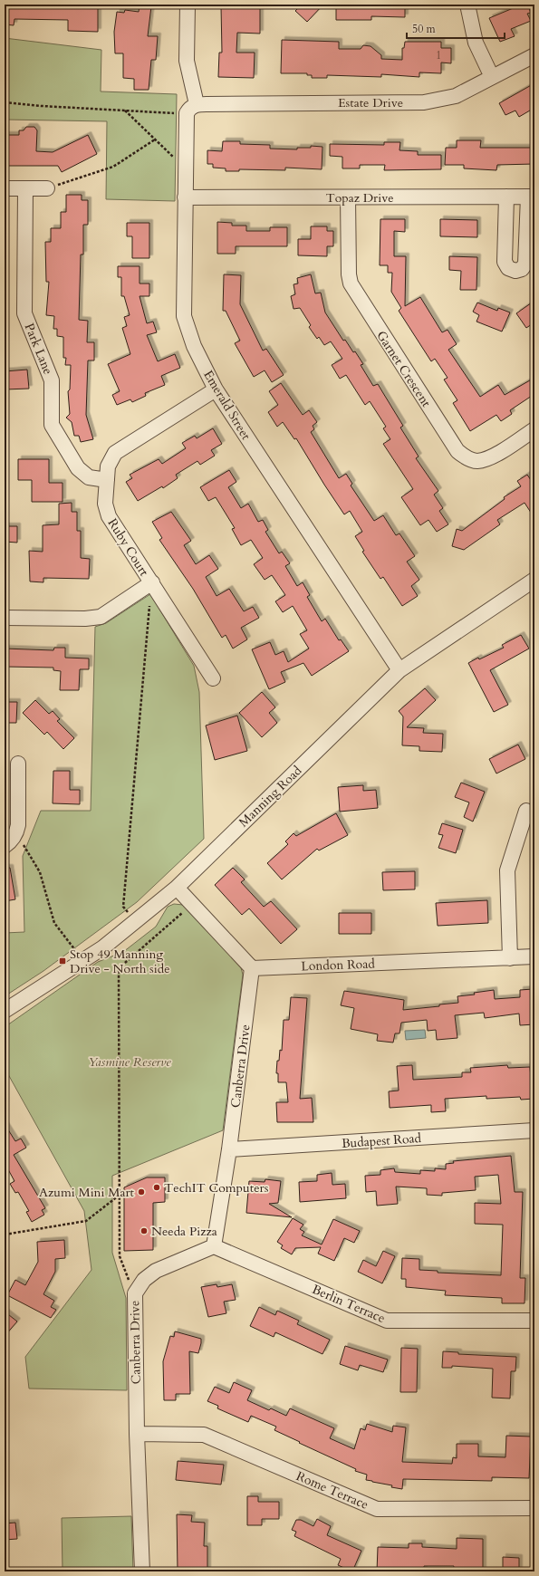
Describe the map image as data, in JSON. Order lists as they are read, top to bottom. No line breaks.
{"streets":{"street":["Estate Drive","Topaz Drive","Park Lane","Garnet Crescent","Emerald Street","Ruby Court","Manning Road","London Road","Canberra Drive","Budapest Road","Berlin Terrace","Rome Terrace"]},"crossings":[["Estate Drive","Emerald Street"],["Topaz Drive","Garnet Crescent"],["Topaz Drive","Emerald Street"],["Park Lane","Ruby Court"],["Emerald Street","Ruby Court"],["Emerald Street","Manning Road"],["London Road","Canberra Drive"],["Canberra Drive","Budapest Road"],["Canberra Drive","Berlin Terrace"],["Canberra Drive","Rome Terrace"]],"parks":["Yasmine Reserve"],"places":{"transit":["Stop 49 Manning Drive - North side"],"other":["TechIT Computers","Azumi Mini Mart","Needa Pizza"]},"house_numbers":["1"],"scale_bar":"50 m"}
